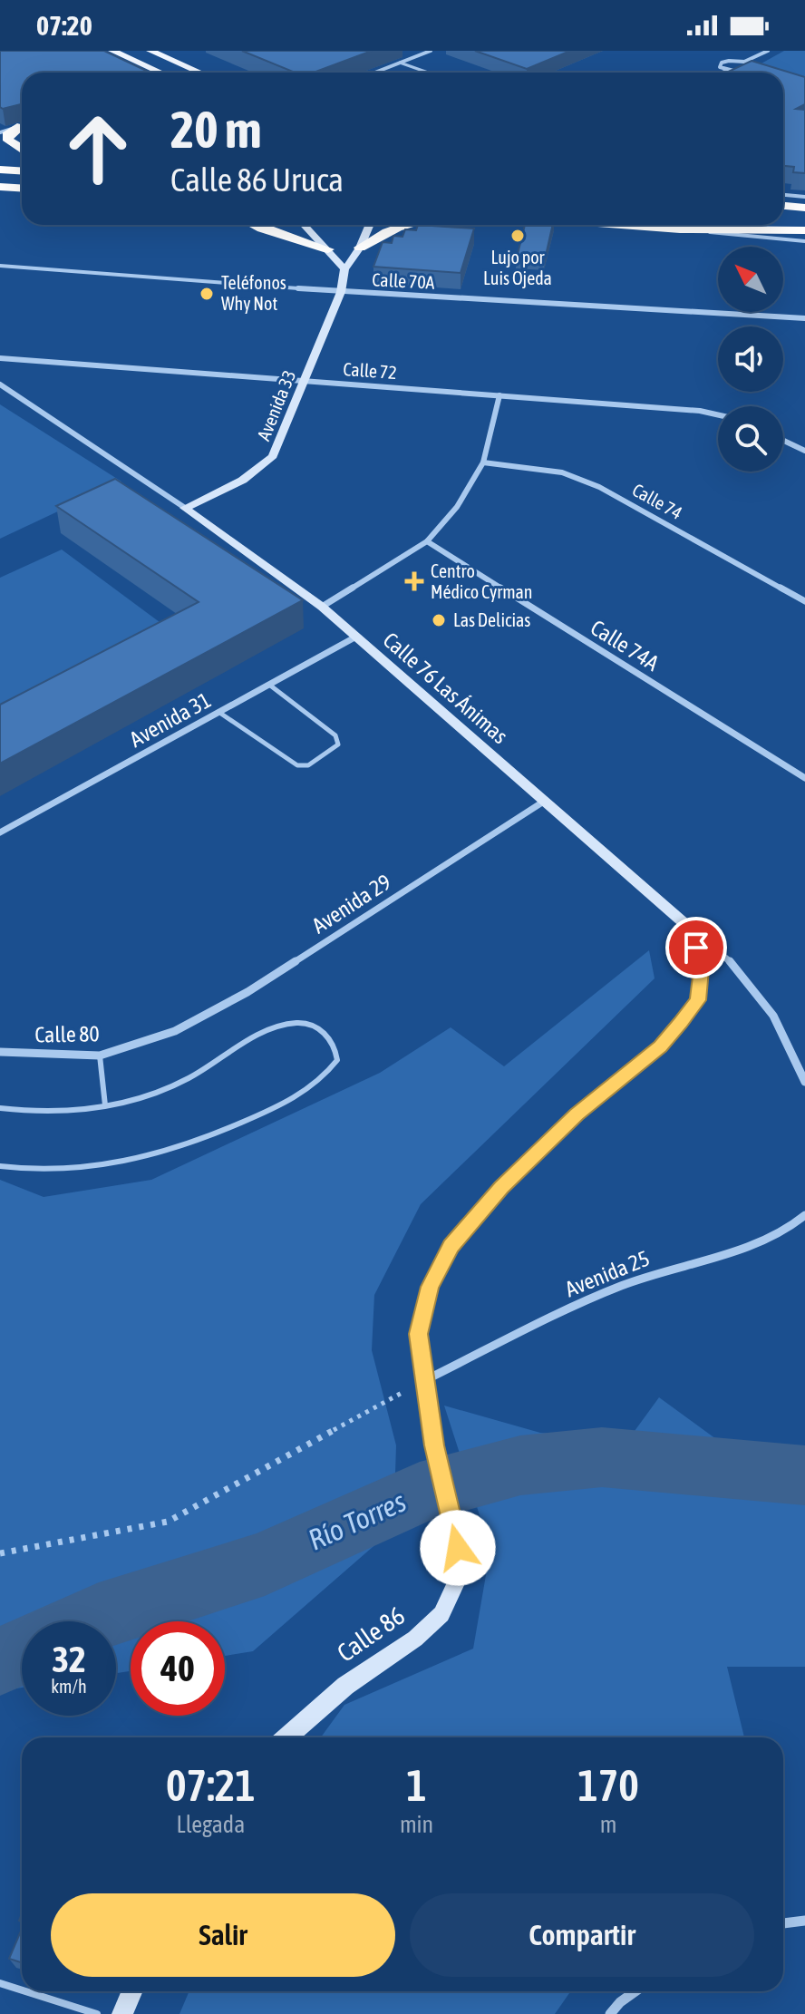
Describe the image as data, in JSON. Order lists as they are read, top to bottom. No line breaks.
{"streets":{"street":["Calle 70A","Calle 72","Avenida 33","Calle 74","Calle 74A","Calle 76 Las Ánimas","Avenida 31","Avenida 29","Calle 80","Avenida 25","Calle 86"]},"crossings":[["Calle 70A","Avenida 33"],["Calle 72","Avenida 33"],["Avenida 33","Calle 76 Las Ánimas"],["Calle 76 Las Ánimas","Avenida 31"],["Calle 76 Las Ánimas","Avenida 29"],["Calle 76 Las Ánimas","Calle 86"],["Avenida 29","Calle 80"],["Avenida 25","Calle 86"]],"water":["Río Torres"],"places":{"other":["Lujo por Luis Ojeda","Teléfonos Why Not","Las Delicias"],"health":["Centro Médico Cyrman"]},"north":"top left","page":{"status":"07:20","turn":["20 m","Calle 86 Uruca"],"speed":"32 km/h","limit":"40","eta":["07:21","Llegada","1","min","170","m"],"buttons":["Salir","Compartir"]}}
